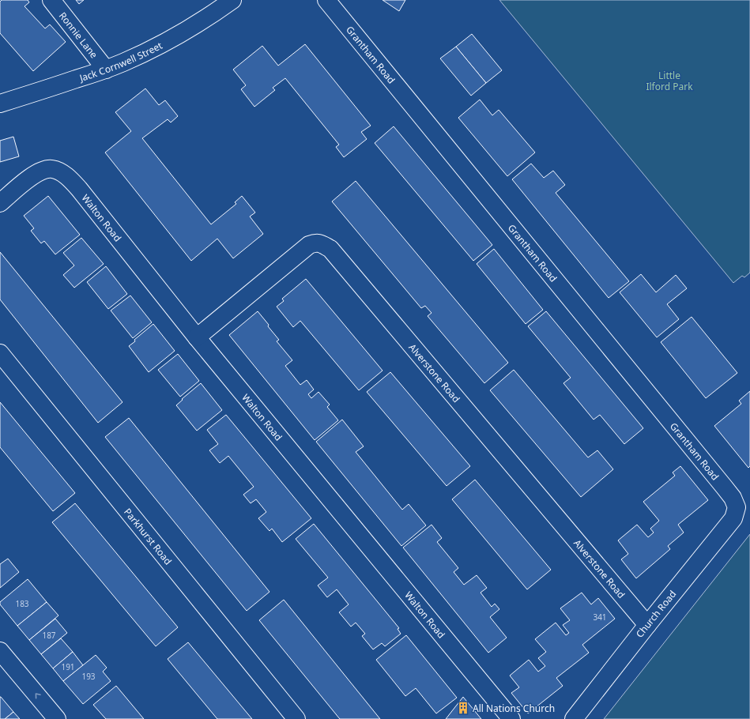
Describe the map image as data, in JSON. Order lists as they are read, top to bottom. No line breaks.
{"streets":{"street":["Ronnie Lane","Grantham Road","Jack Cornwell Street","Walton Road","Alverstone Road","Parkhurst Road","Church Road"]},"crossings":[["Ronnie Lane","Jack Cornwell Street"],["Grantham Road","Church Road"],["Walton Road","Alverstone Road"],["Alverstone Road","Church Road"]],"parks":["Little Ilford Park"],"places":{"building":["All Nations Church"]},"house_numbers":["183","341","187","191","193"]}
